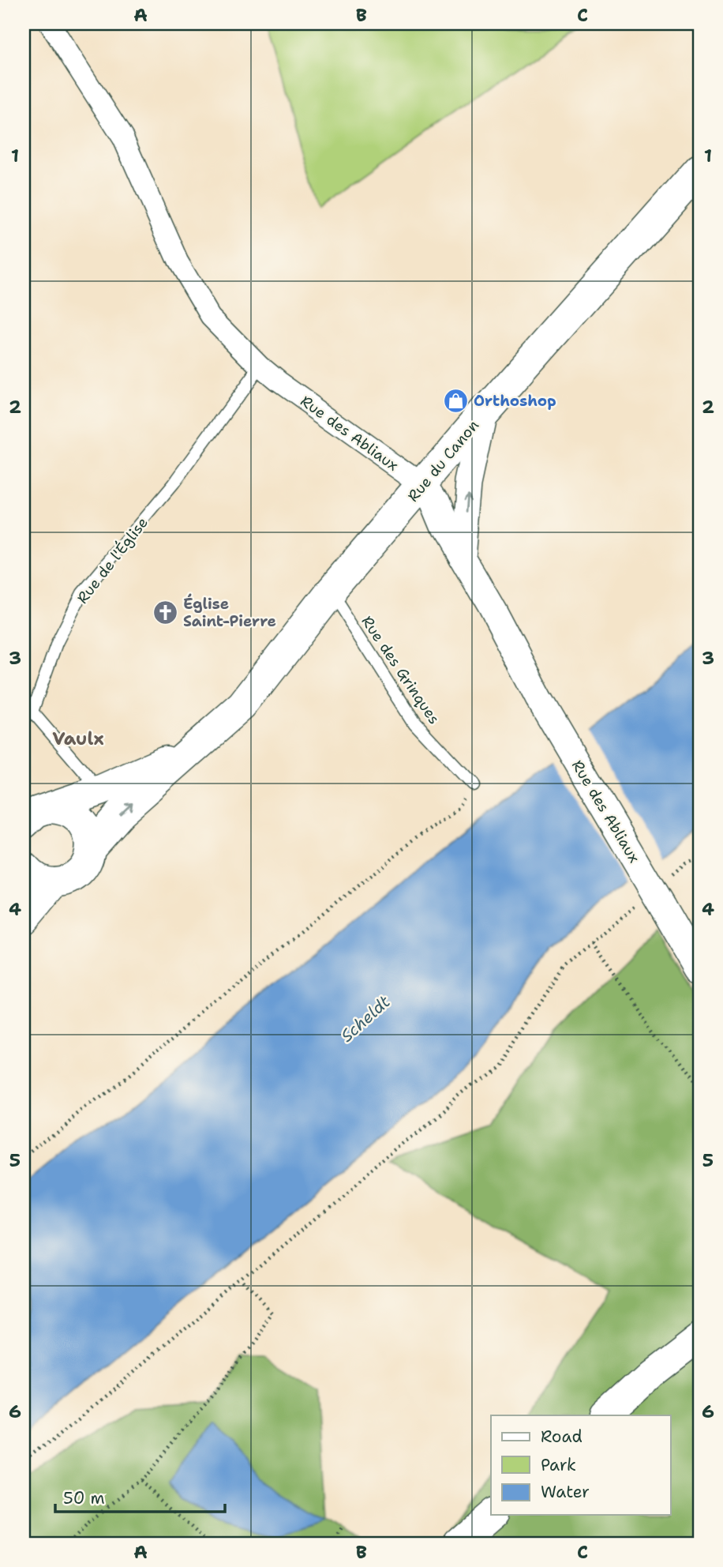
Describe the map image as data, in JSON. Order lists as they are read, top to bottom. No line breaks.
{"streets":{"main road":["Rue du Canon"],"street":["Rue des Abliaux"],"lane":["Rue de l'Église","Rue des Grinques"]},"crossings":[["Rue des Abliaux","Rue du Canon"],["Rue des Abliaux","Rue de l'Église"],["Rue du Canon","Rue des Grinques"]],"districts":["Vaulx"],"water":["Scheldt"],"places":{"shop":["Orthoshop"],"church":["Église Saint-Pierre"]},"legend":["Road","Park","Water"],"scale_bar":"50 m","grid":{"columns":["A","B","C"],"rows":["1","2","3","4","5","6"]}}
